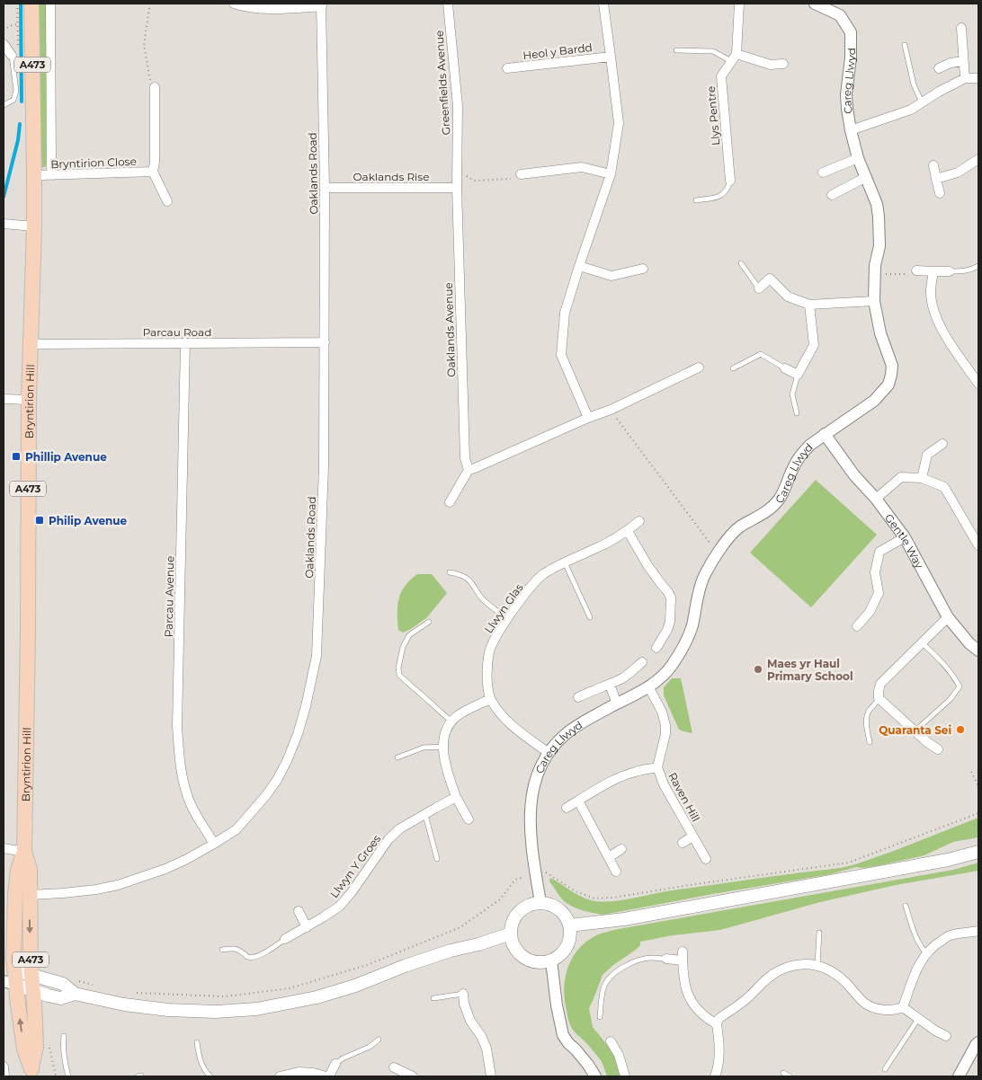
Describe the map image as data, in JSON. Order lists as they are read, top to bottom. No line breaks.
{"streets":{"main road":["A473","Bryntirion Hill"],"street":["Heol y Bardd","Careg Llwyd","Greenfields Avenue","Llys Pentre","Bryntirion Close","Oaklands Road","Oaklands Rise","Oaklands Avenue","Parcau Road","Gentle Way","Parcau Avenue","Llwyn Glas","Raven Hill","Llwyn Y Groes"]},"crossings":[["A473","Bryntirion Hill"],["Careg Llwyd","Gentle Way"],["Careg Llwyd","Llwyn Glas"],["Careg Llwyd","Raven Hill"],["Greenfields Avenue","Oaklands Rise"],["Greenfields Avenue","Oaklands Avenue"],["Bryntirion Close","Bryntirion Hill"],["Oaklands Road","Oaklands Rise"],["Oaklands Road","Parcau Road"],["Oaklands Road","Bryntirion Hill"],["Oaklands Road","Parcau Avenue"],["Oaklands Rise","Oaklands Avenue"],["Parcau Road","Bryntirion Hill"],["Parcau Road","Parcau Avenue"]],"places":{"transit":["Phillip Avenue","Philip Avenue"],"other":["Maes yr Haul Primary School","Quaranta Sei"]}}
